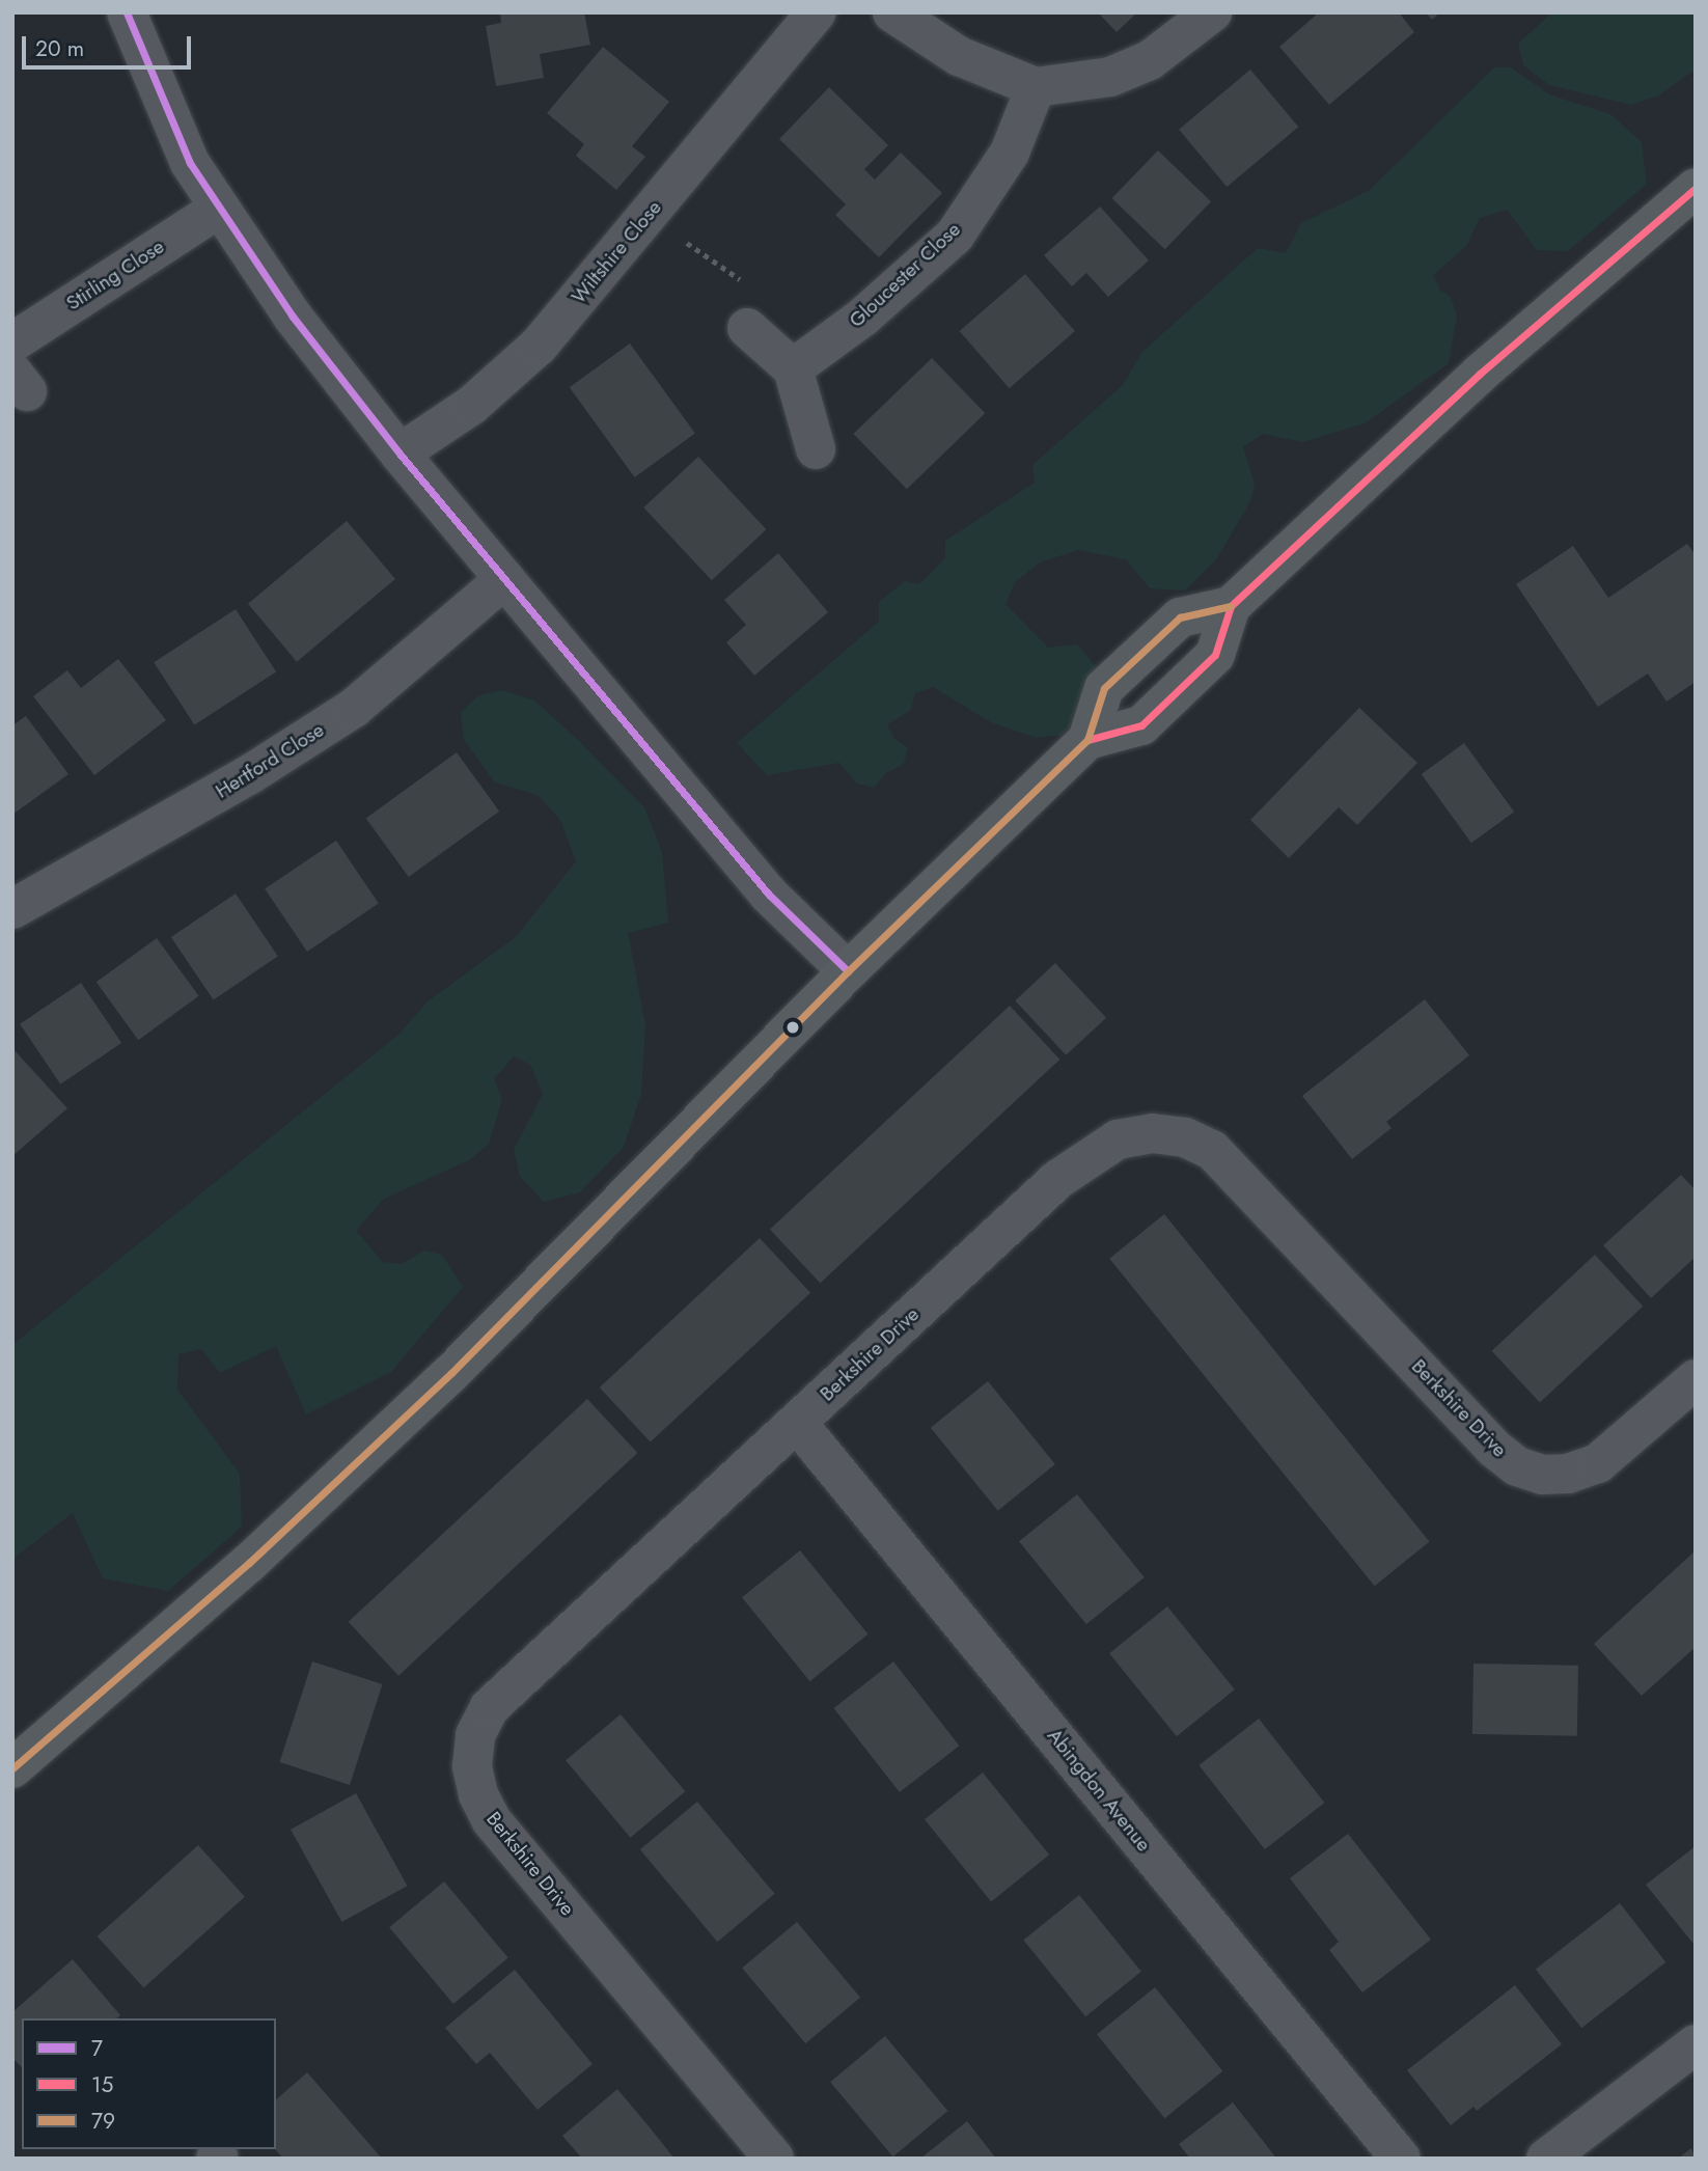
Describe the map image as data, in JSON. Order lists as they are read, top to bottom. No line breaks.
{"streets":{"street":["Wiltshire Close","Stirling Close","Gloucester Close","Hertford Close","Berkshire Drive","Abingdon Avenue"]},"crossings":[["Berkshire Drive","Abingdon Avenue"]],"lines":["transit line 7","transit line 15","transit line 79"],"legend":["7","15","79"],"scale_bar":"20 m"}
